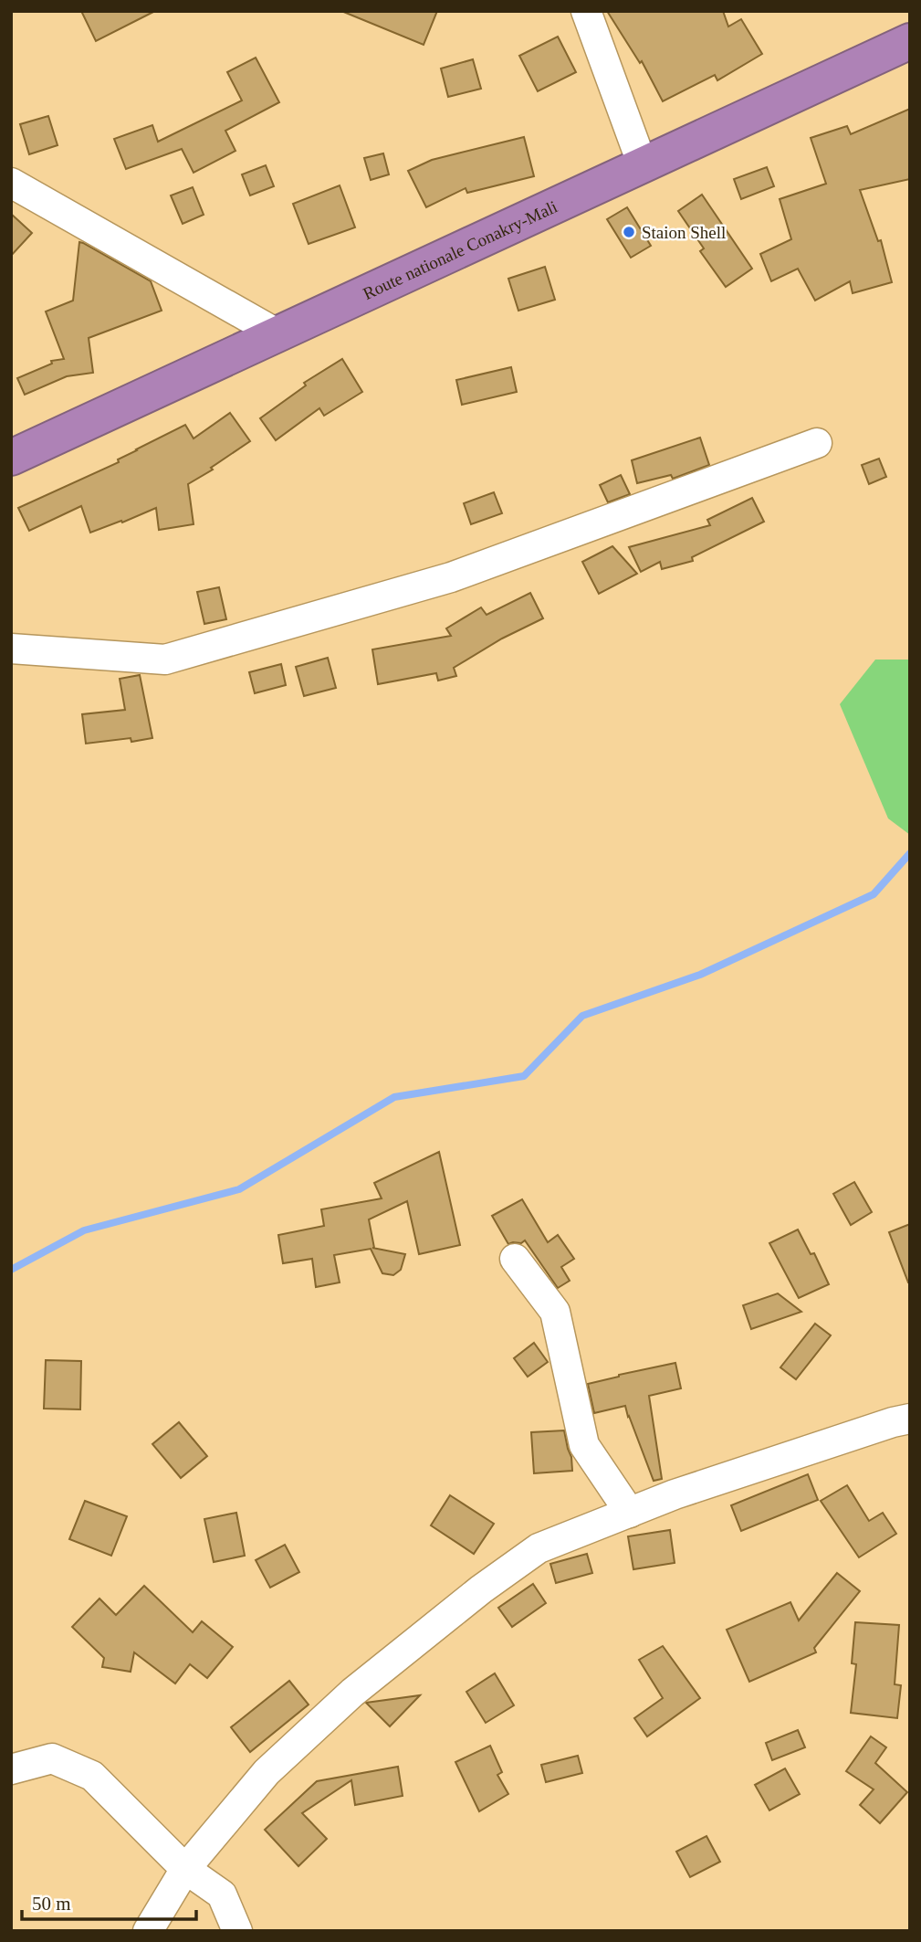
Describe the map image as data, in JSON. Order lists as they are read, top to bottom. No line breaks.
{"streets":{"highway":["Route nationale Conakry-Mali"]},"places":["Staion Shell"],"scale_bar":"50 m"}
